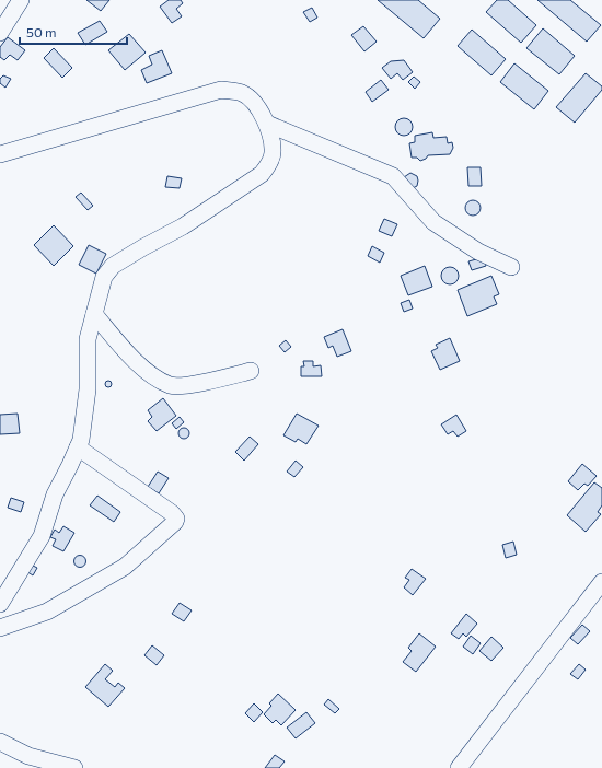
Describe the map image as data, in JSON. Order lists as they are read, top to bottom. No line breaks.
{"scale_bar":"50 m"}
